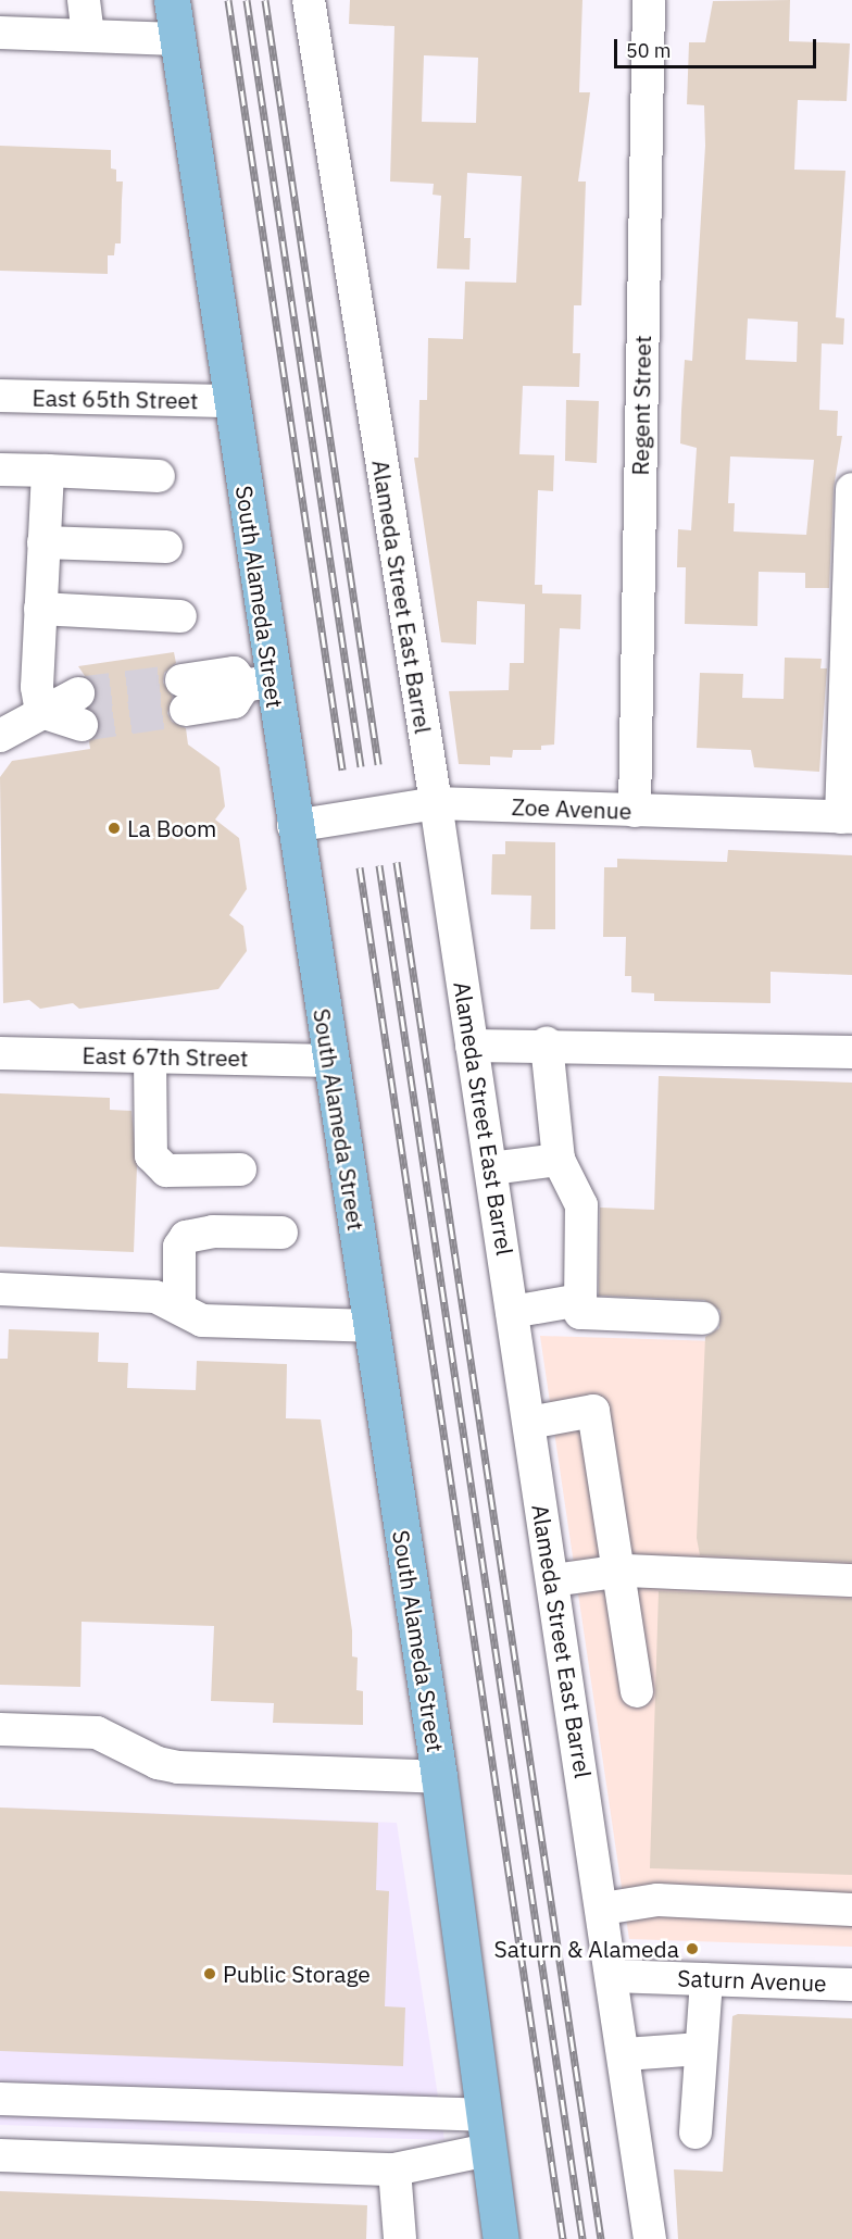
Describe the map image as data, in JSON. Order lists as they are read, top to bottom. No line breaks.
{"streets":{"main road":["South Alameda Street"],"street":["East 65th Street","Regent Street","Alameda Street East Barrel","Zoe Avenue","East 67th Street","Saturn Avenue"]},"crossings":[["East 65th Street","South Alameda Street"],["Regent Street","Zoe Avenue"],["South Alameda Street","Zoe Avenue"],["South Alameda Street","East 67th Street"],["Alameda Street East Barrel","Zoe Avenue"],["Alameda Street East Barrel","Saturn Avenue"]],"places":["La Boom","Saturn & Alameda","Public Storage"],"scale_bar":"50 m"}
